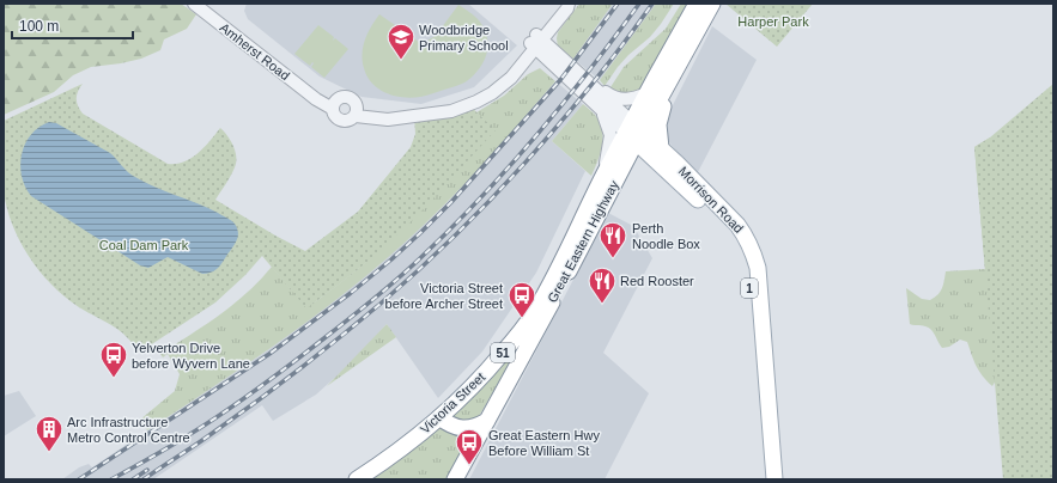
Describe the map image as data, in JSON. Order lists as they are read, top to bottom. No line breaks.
{"streets":{"main road":["Morrison Road","Great Eastern Highway","1","51","Victoria Street"],"street":["Amherst Road"]},"crossings":[["Morrison Road","Great Eastern Highway"],["Morrison Road","Victoria Street"],["Great Eastern Highway","Victoria Street"]],"parks":["Harper Park","Coal Dam Park"],"places":{"school or university":["Woodbridge Primary School"],"restaurant":["Perth Noodle Box","Red Rooster"],"bus stop":["Victoria Street before Archer Street","Yelverton Drive before Wyvern Lane","Great Eastern Hwy Before William St"],"building":["Arc Infrastructure Metro Control Centre"]},"scale_bar":"100 m"}
